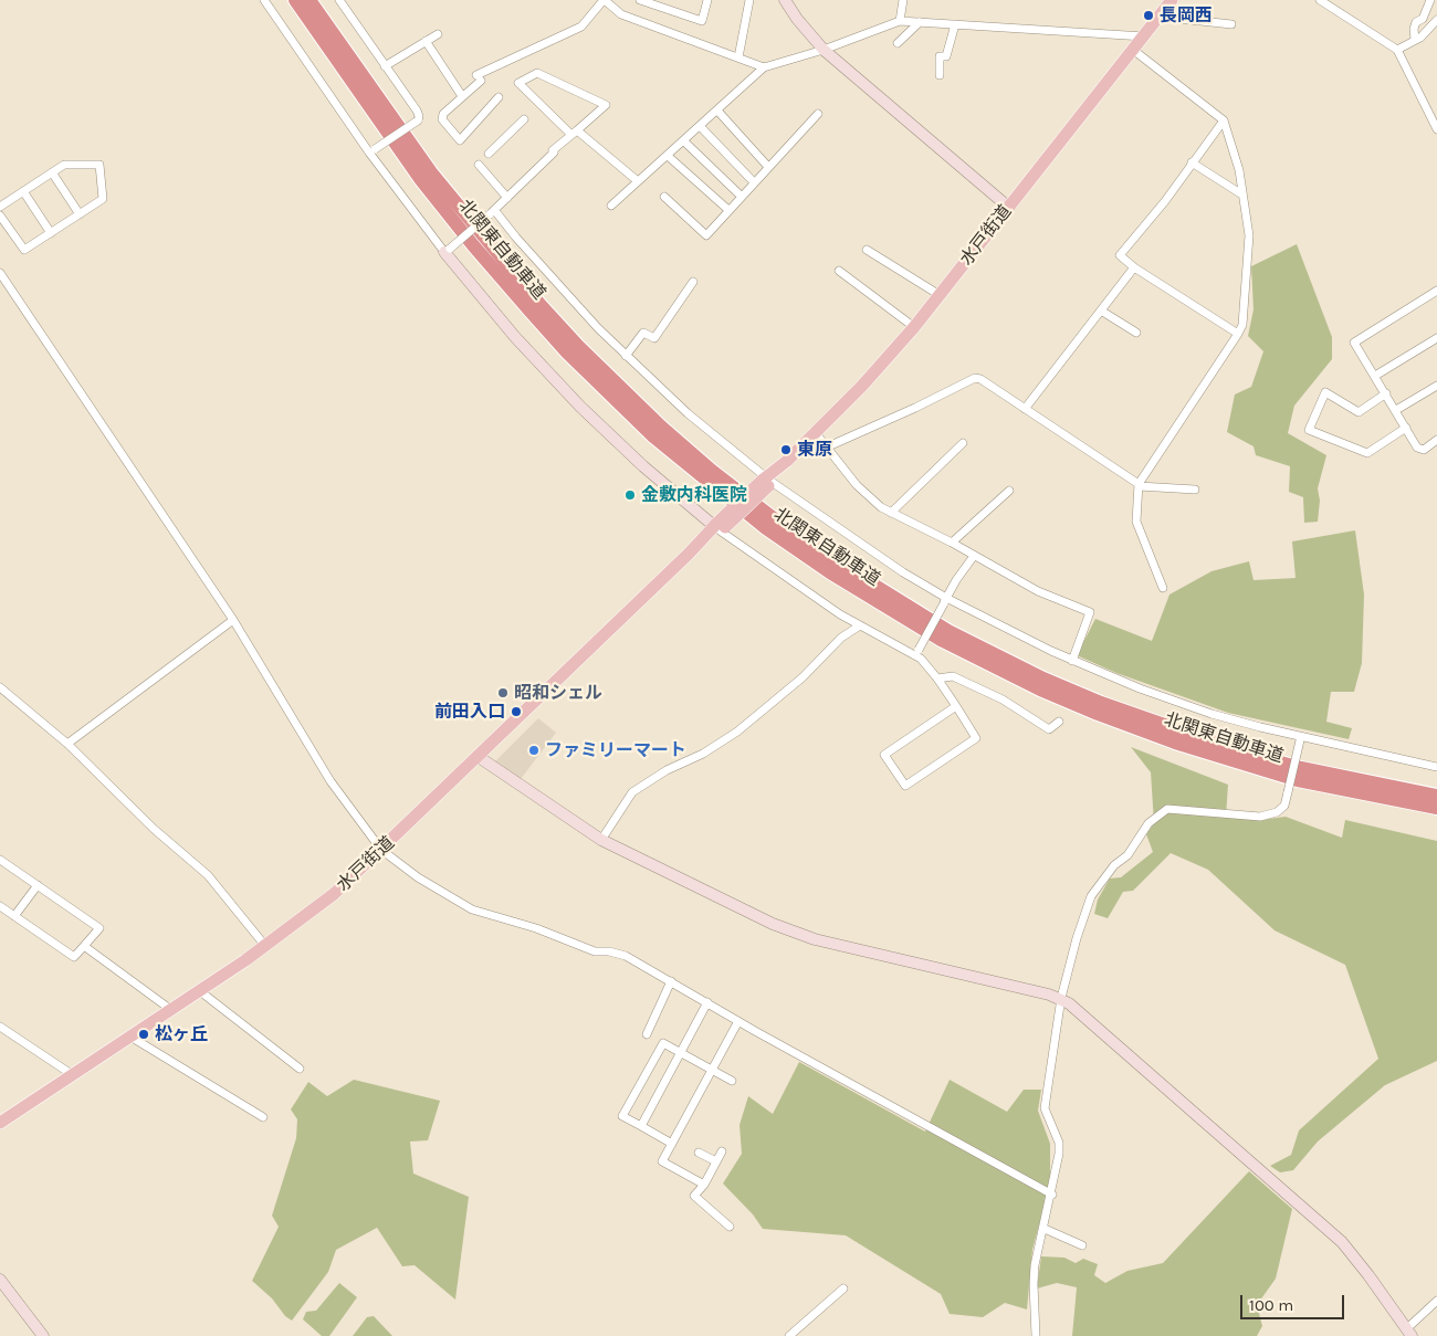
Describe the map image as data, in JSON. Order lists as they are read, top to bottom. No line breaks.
{"streets":{"highway":["北関東自動車道"],"main road":["水戸街道"]},"places":["長岡西","東原","金敷内科医院","昭和シェル","前田入口","ファミリーマート","松ヶ丘"],"scale_bar":"100 m"}
